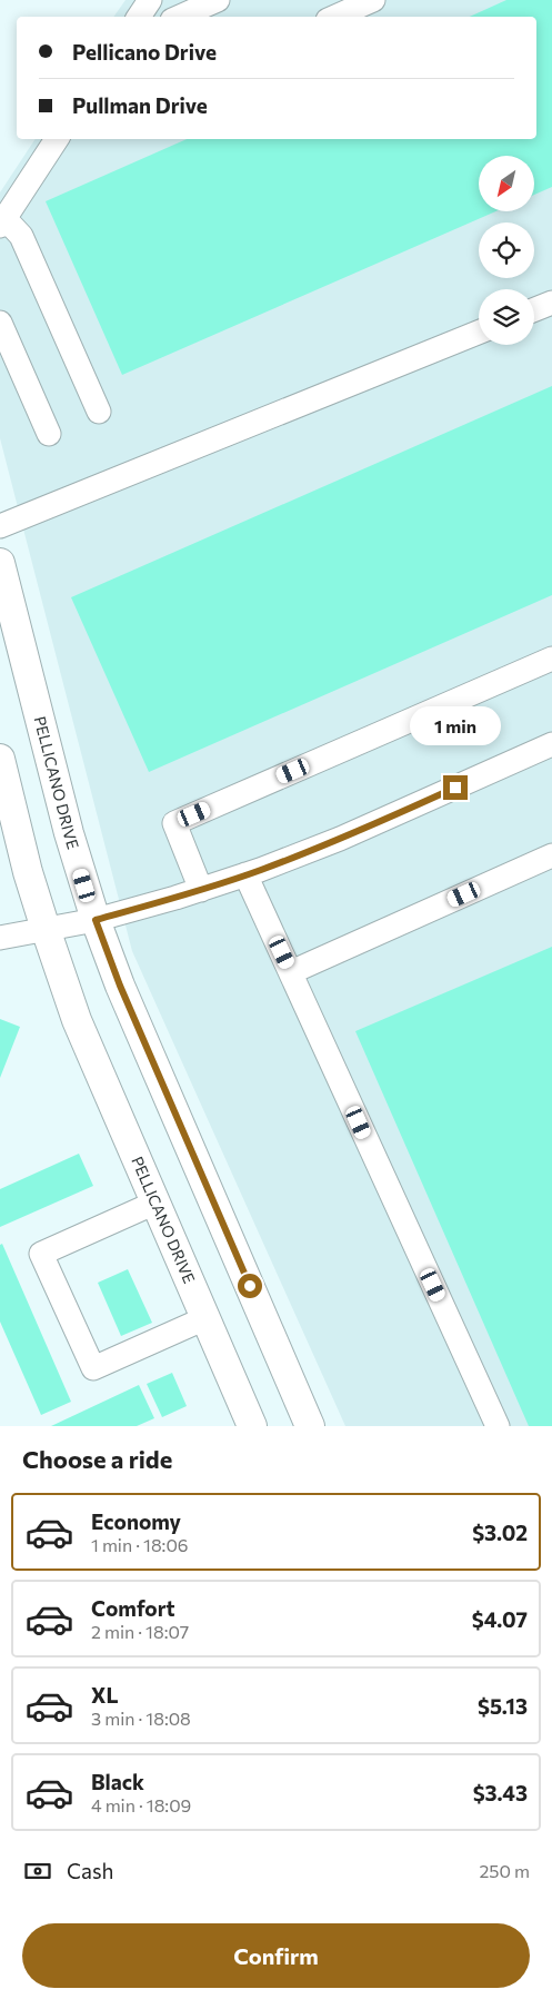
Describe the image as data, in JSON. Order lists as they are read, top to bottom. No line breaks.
{"streets":{"main road":["PELLICANO DRIVE"]},"north":"bottom left","page":{"banner":["Pellicano Drive","Pullman Drive"],"bubble":"1 min","heading":"Choose a ride","list":[{"name":"Economy","note":"1 min · 18:06","value":"$3.02"},{"name":"Comfort","note":"2 min · 18:07","value":"$4.07"},{"name":"XL","note":"3 min · 18:08","value":"$5.13"},{"name":"Black","note":"4 min · 18:09","value":"$3.43"}],"pay":["Cash","250 m"],"buttons":"Confirm"}}
